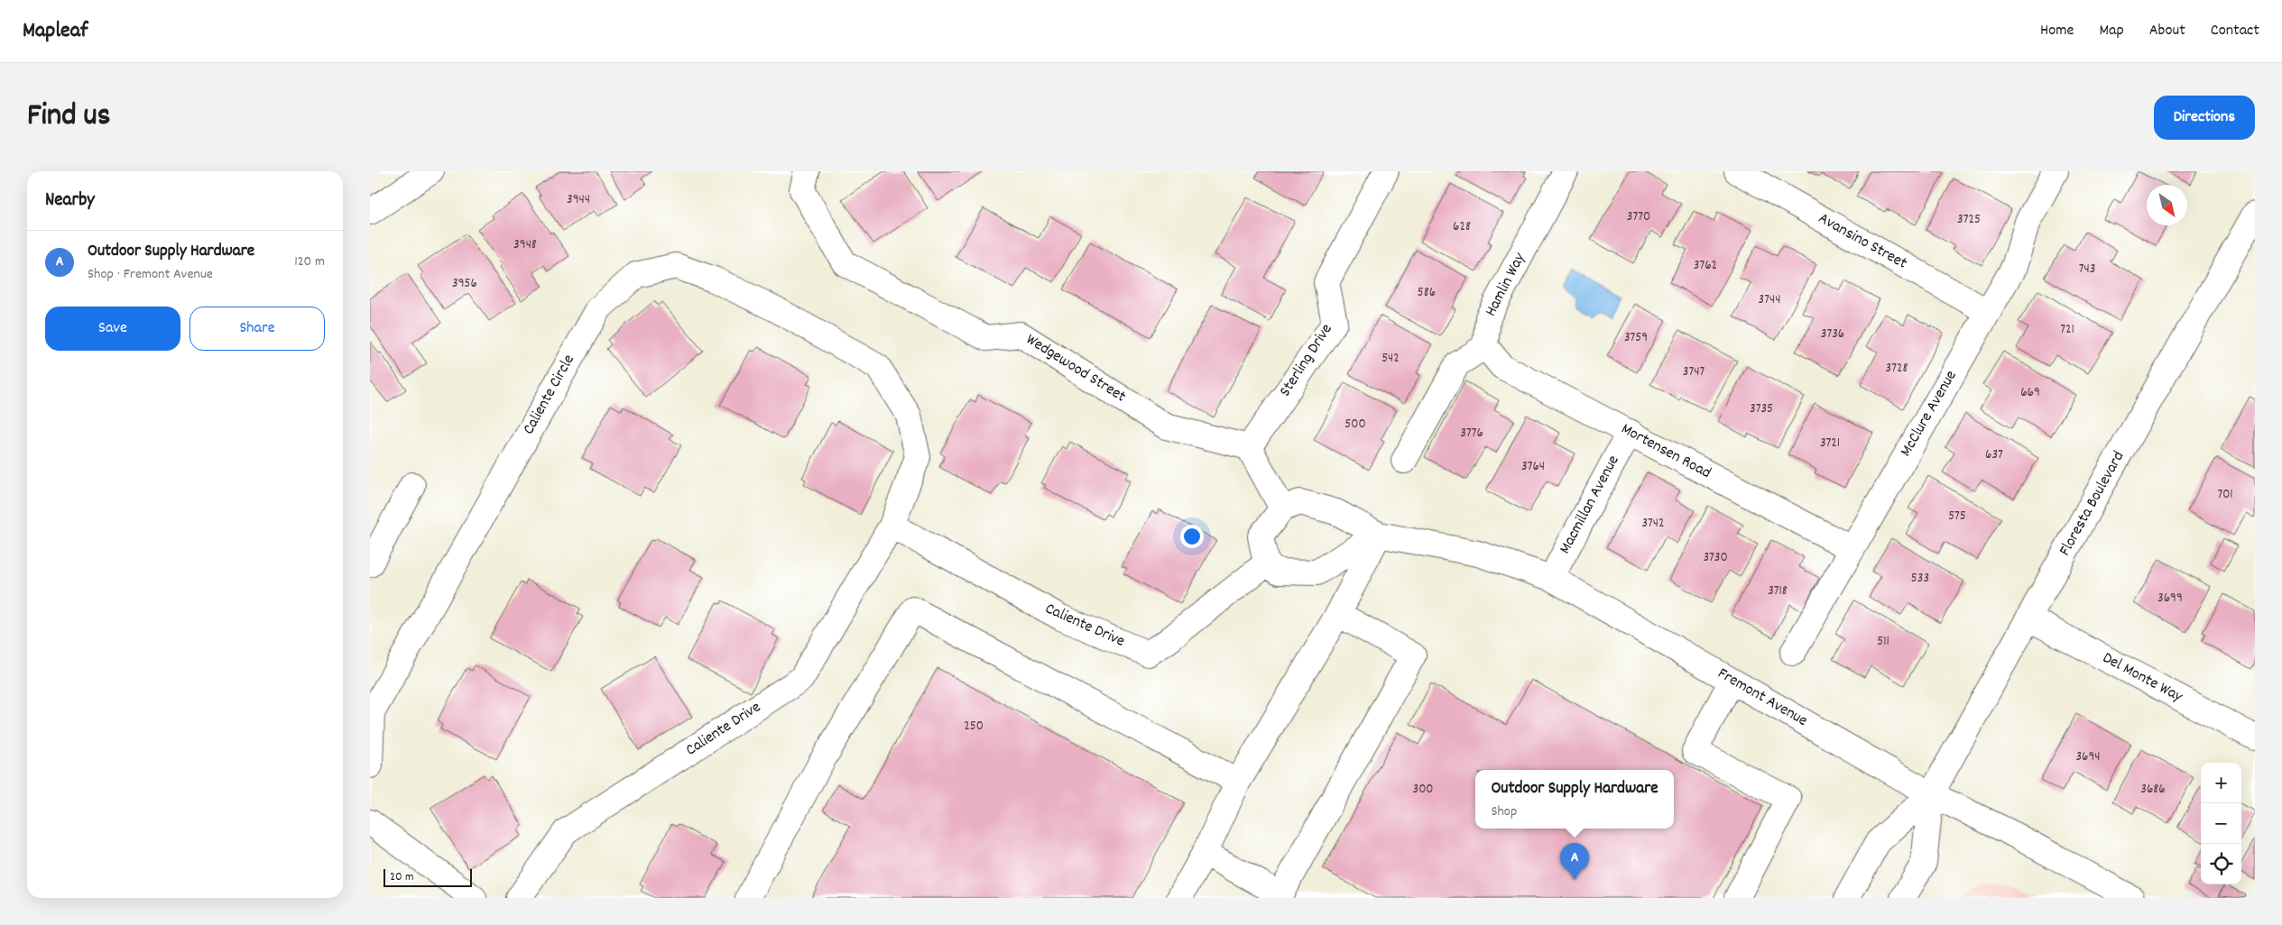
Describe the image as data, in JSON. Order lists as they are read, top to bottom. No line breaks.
{"streets":{"street":["Avansino Street","Hamlin Way","Sterling Drive","Wedgewood Street","Caliente Circle","McClure Avenue","Mortensen Road","Floresta Boulevard","Macmillan Avenue","Caliente Drive","Del Monte Way","Fremont Avenue"]},"crossings":[["Avansino Street","McClure Avenue"],["Hamlin Way","Mortensen Road"],["Sterling Drive","Wedgewood Street"],["Caliente Circle","Caliente Drive"],["McClure Avenue","Mortensen Road"],["Mortensen Road","Macmillan Avenue"],["Floresta Boulevard","Del Monte Way"],["Floresta Boulevard","Fremont Avenue"],["Macmillan Avenue","Fremont Avenue"]],"house_numbers":["3944","3770","3725","628","3948","3762","743","3956","586","3744","721","3736","3759","542","3728","3747","669","3735","500","3776","3721","637","3764","701","575","3742","3730","533","3718","3699","511","250","3694","300","3686"],"scale_bar":"20 m","north":"bottom right","page":{"header":"Mapleaf","nav":["Home","Map","About","Contact"],"title":"Find us","buttons":["Directions",["Save","Share"]],"heading":"Nearby","list":[{"mark":"A","name":"Outdoor Supply Hardware","note":"Shop · Fremont Avenue","value":"120 m"}],"map_buttons":["+","−"],"popup":["Outdoor Supply Hardware","Shop"],"pins":"A","scale":"20 m"}}
